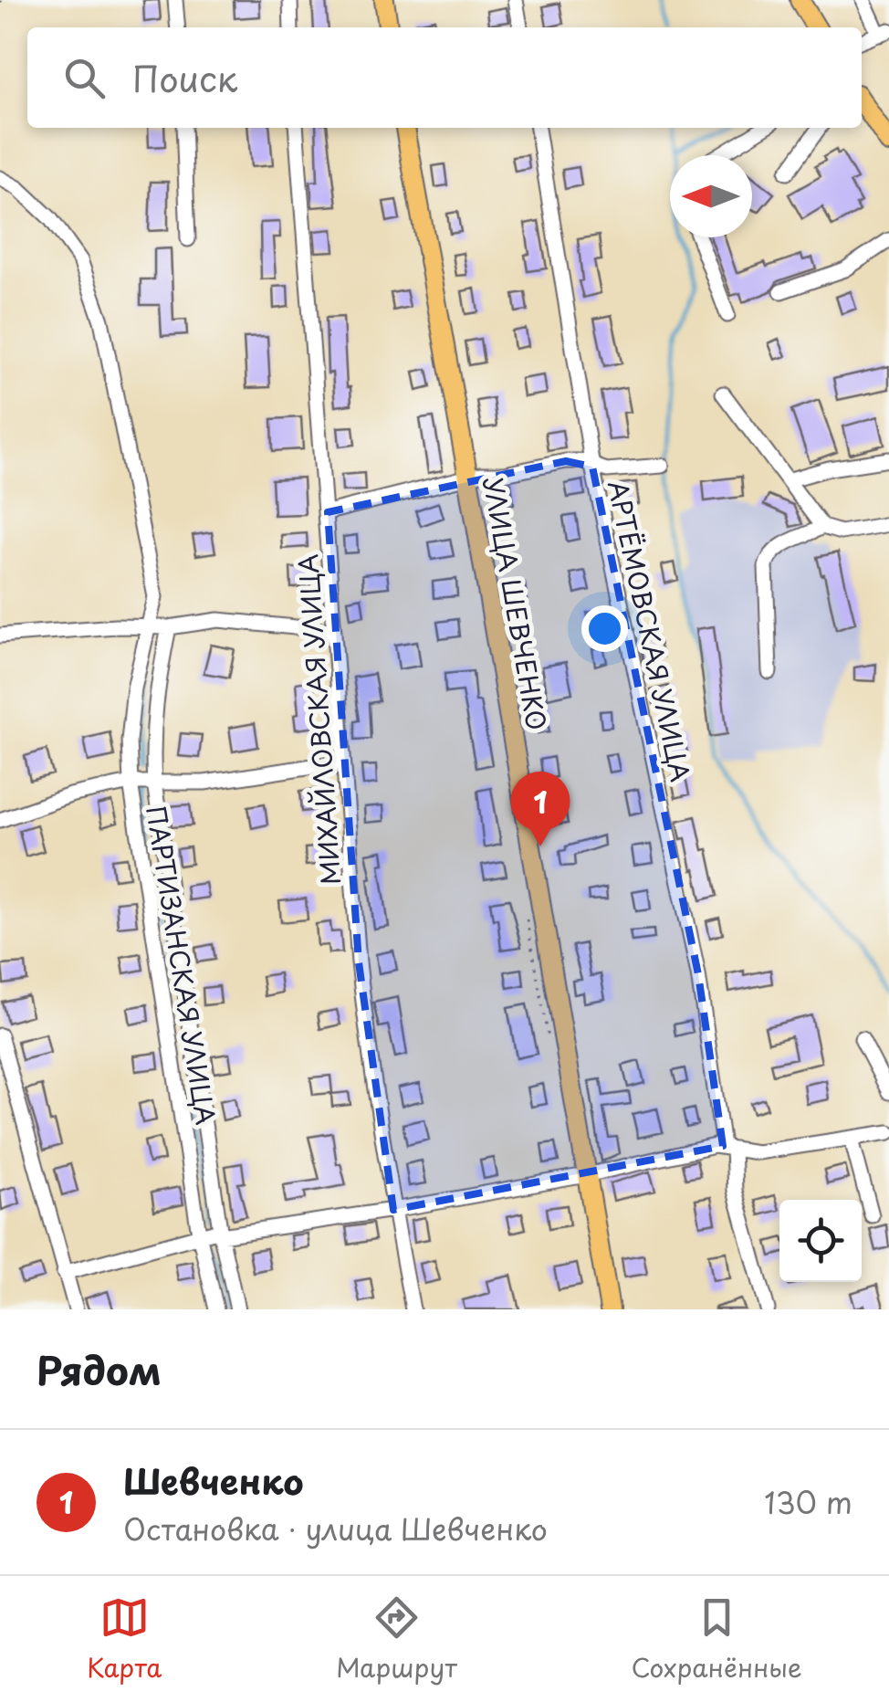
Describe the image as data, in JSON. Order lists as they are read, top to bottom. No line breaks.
{"streets":{"main road":["УЛИЦА ШЕВЧЕНКО"],"street":["АРТЁМОВСКАЯ УЛИЦА","МИХАЙЛОВСКАЯ УЛИЦА","ПАРТИЗАНСКАЯ УЛИЦА"]},"north":"left","page":{"search":"Поиск","pins":"1","heading":"Рядом","list":[{"mark":"1","name":"Шевченко","note":"Остановка · улица Шевченко","value":"130 m"}],"nav":["Карта","Маршрут","Сохранённые"]}}
